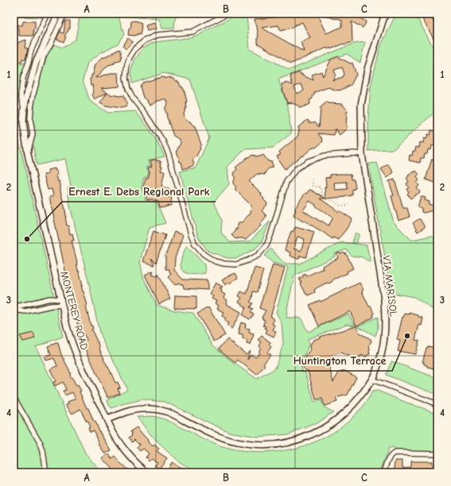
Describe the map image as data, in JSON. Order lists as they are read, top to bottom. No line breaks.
{"streets":{"street":["VIA MARISOL","MONTEREY ROAD"]},"crossings":[["VIA MARISOL","MONTEREY ROAD"]],"places":["Ernest E. Debs Regional Park","Huntington Terrace"],"grid":{"columns":["A","B","C"],"rows":["1","2","3","4"]}}
